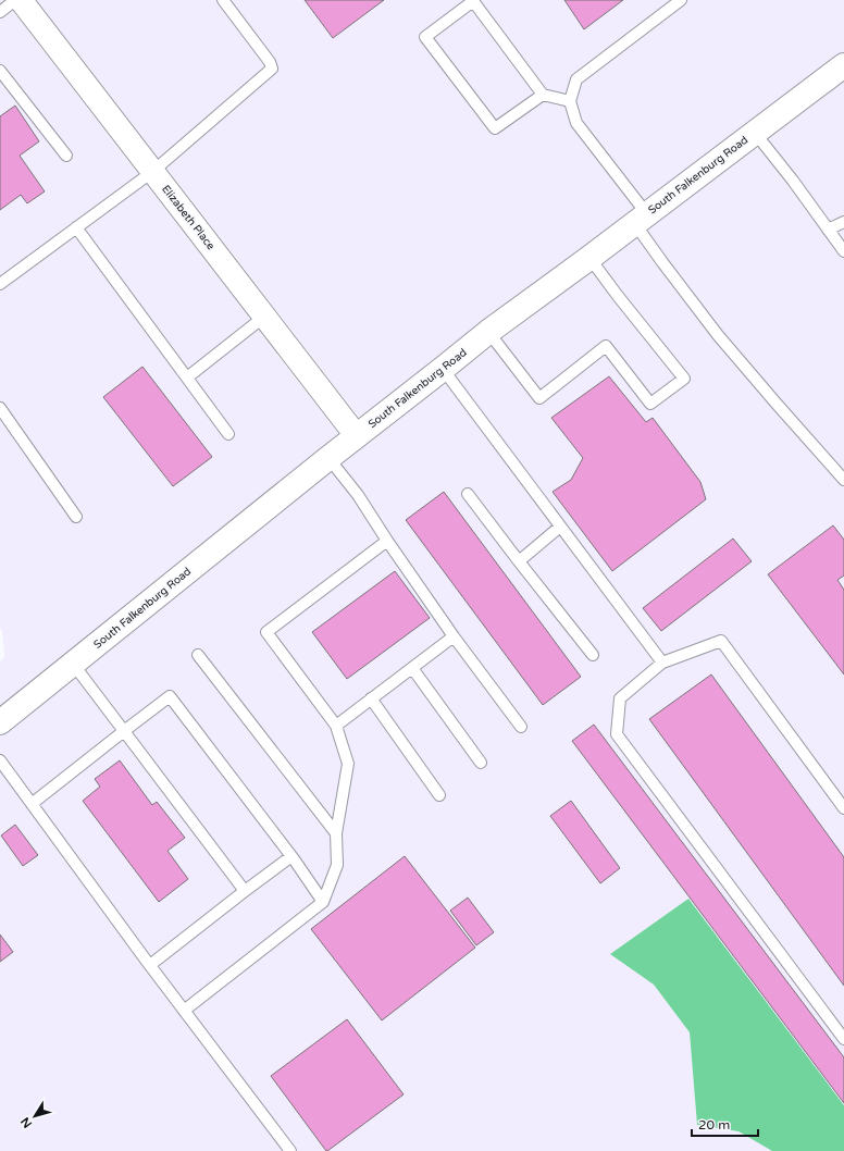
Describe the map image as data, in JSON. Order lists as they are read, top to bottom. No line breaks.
{"streets":{"street":["South Falkenburg Road","Elizabeth Place"]},"crossings":[["South Falkenburg Road","Elizabeth Place"]],"scale_bar":"20 m","north":"bottom left"}
